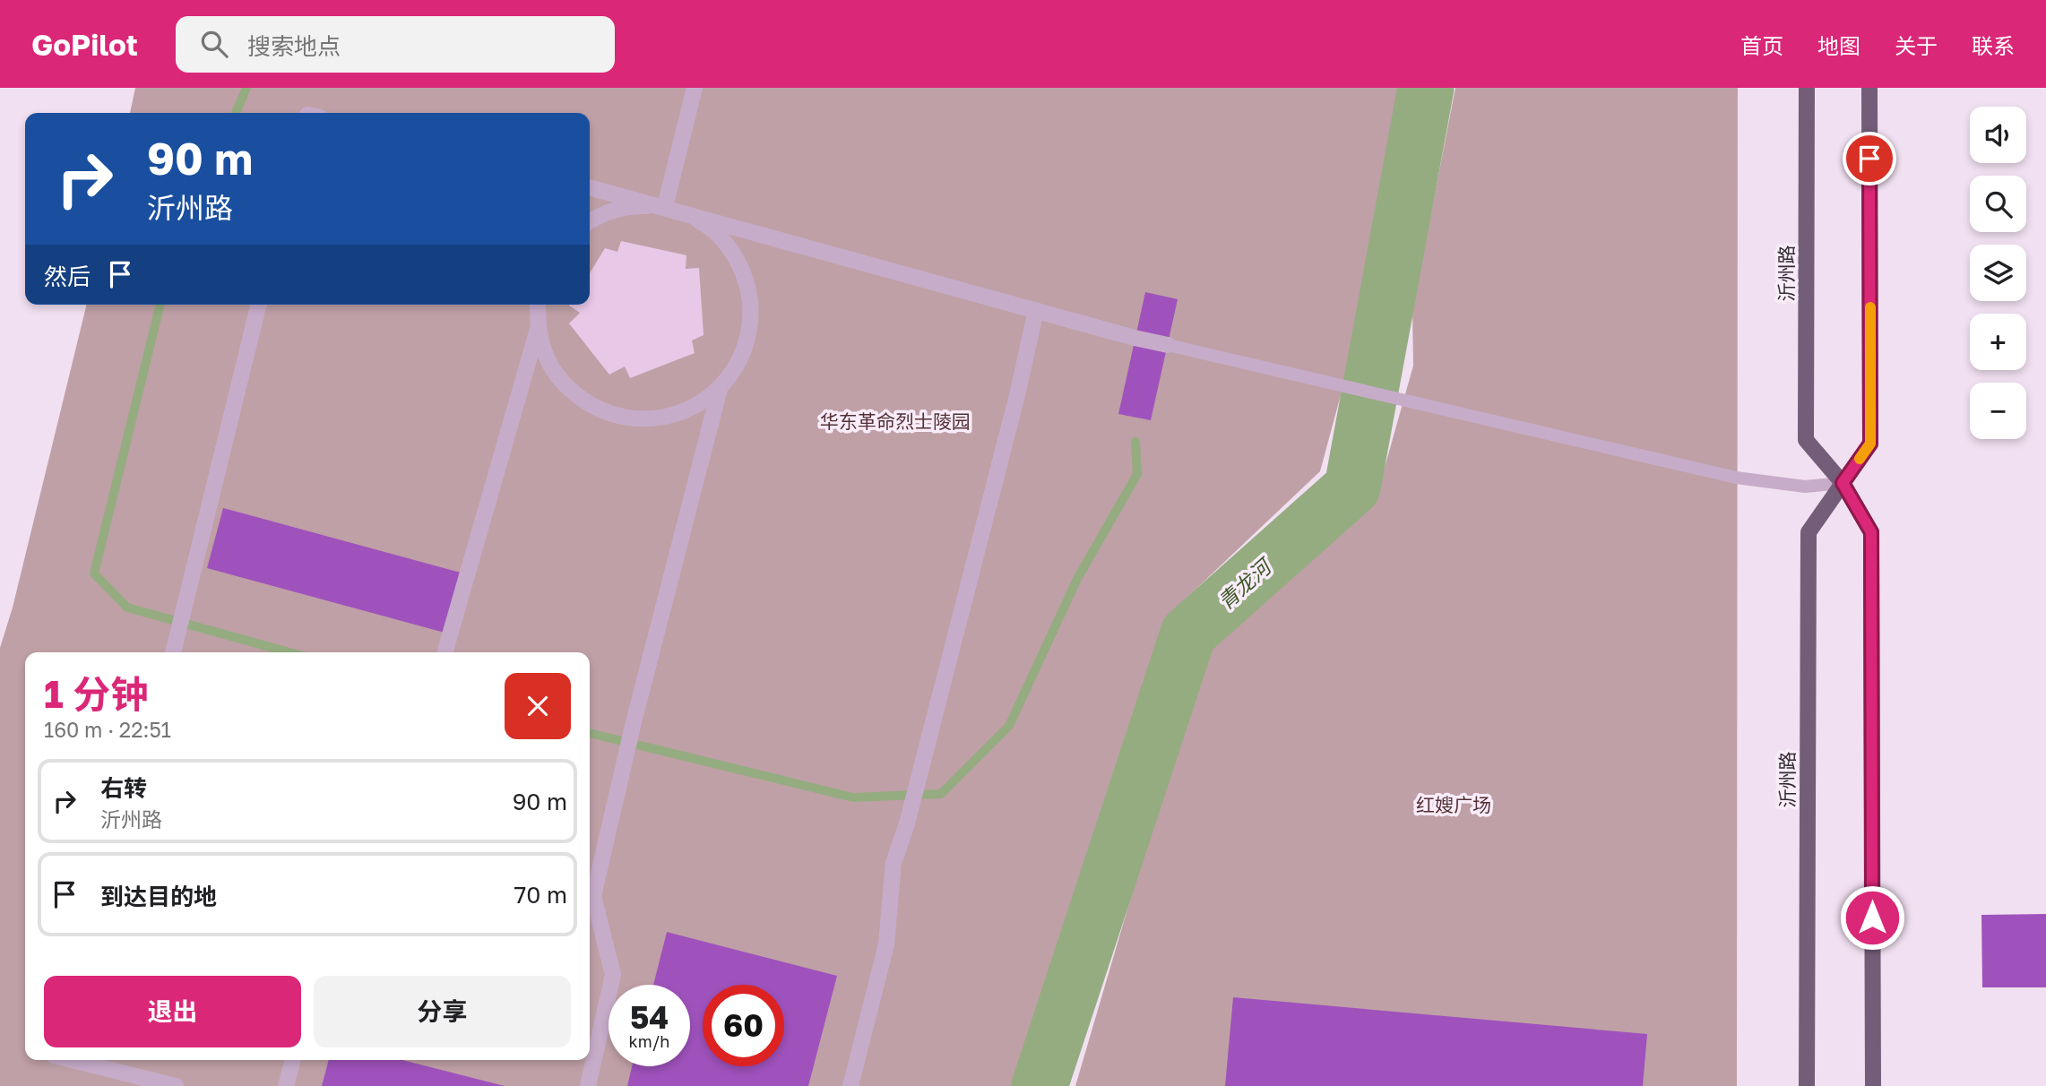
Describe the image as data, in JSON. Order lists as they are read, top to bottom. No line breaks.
{"streets":{"main road":["沂州路"]},"water":["青龙河"],"parks":["华东革命烈士陵园","红嫂广场"],"page":{"header":"GoPilot","search":"搜索地点","nav":["首页","地图","关于","联系"],"map_buttons":["+","−"],"turn":["90 m","沂州路"],"then":"然后","heading":["1 分钟","160 m · 22:51"],"list":[{"name":"右转","note":"沂州路","value":"90 m"},{"name":"到达目的地","value":"70 m"}],"buttons":["退出","分享"],"speed":"54 km/h","limit":"60"}}
